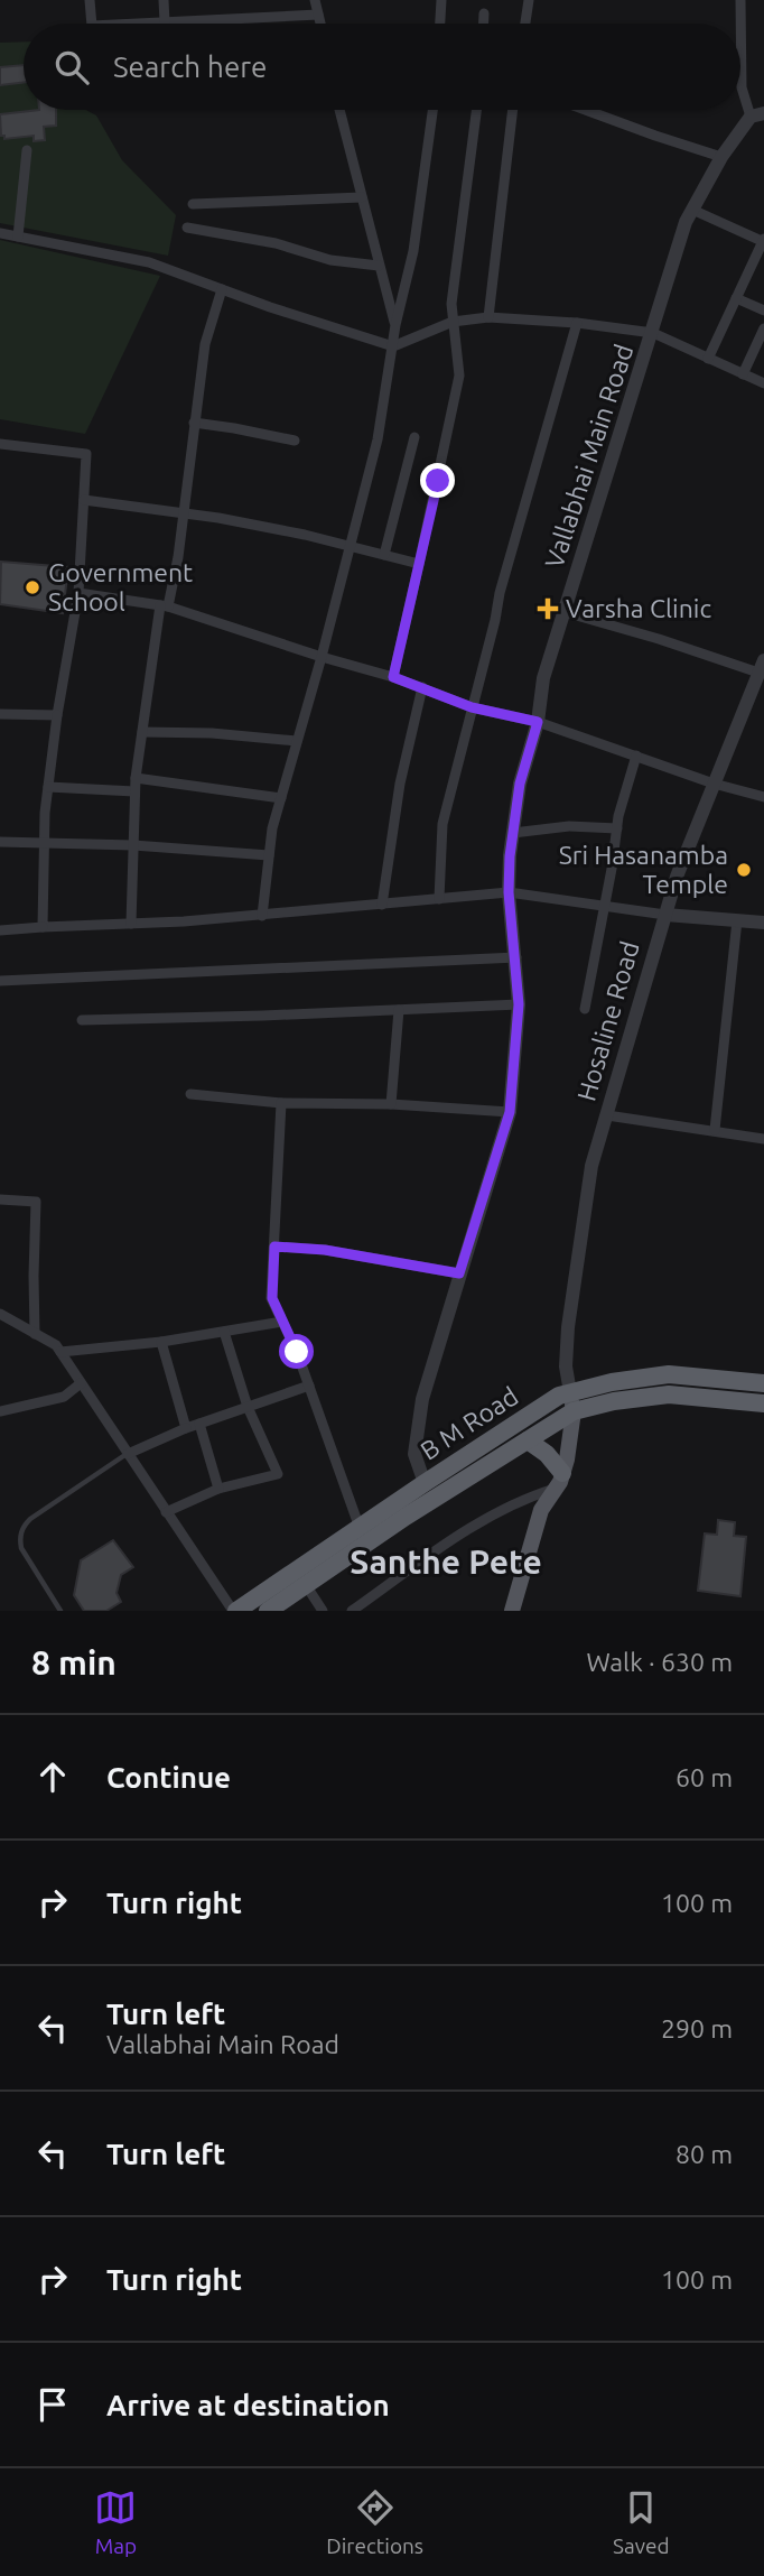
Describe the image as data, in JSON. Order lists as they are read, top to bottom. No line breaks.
{"streets":{"highway":["B M Road"],"main road":["Hosaline Road"],"street":["Vallabhai Main Road"]},"crossings":[["Vallabhai Main Road","B M Road"],["Hosaline Road","B M Road"]],"districts":["Santhe Pete"],"places":{"other":["Government School","Sri Hasanamba Temple"],"health":["Varsha Clinic"]},"page":{"search":"Search here","heading":["8 min","Walk · 630 m"],"list":[["Continue","60 m"],["Turn right","100 m"],["Turn left","Vallabhai Main Road","290 m"],["Turn left","80 m"],["Turn right","100 m"],"Arrive at destination"],"nav":["Map","Directions","Saved"]}}
